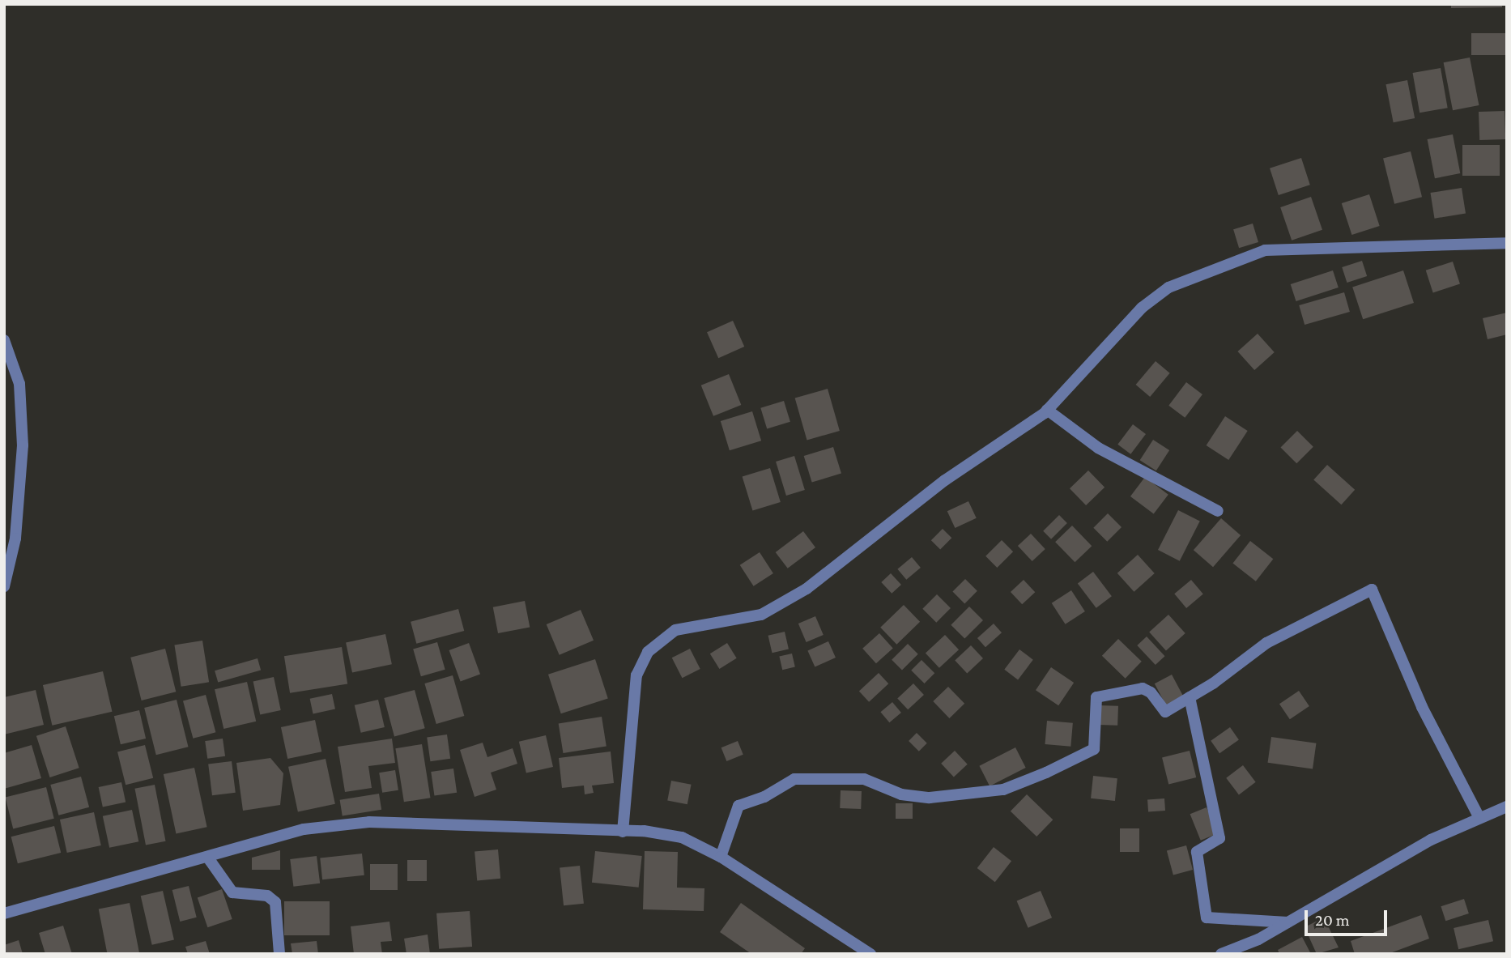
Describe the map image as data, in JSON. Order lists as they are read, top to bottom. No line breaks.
{"scale_bar":"20 m"}
